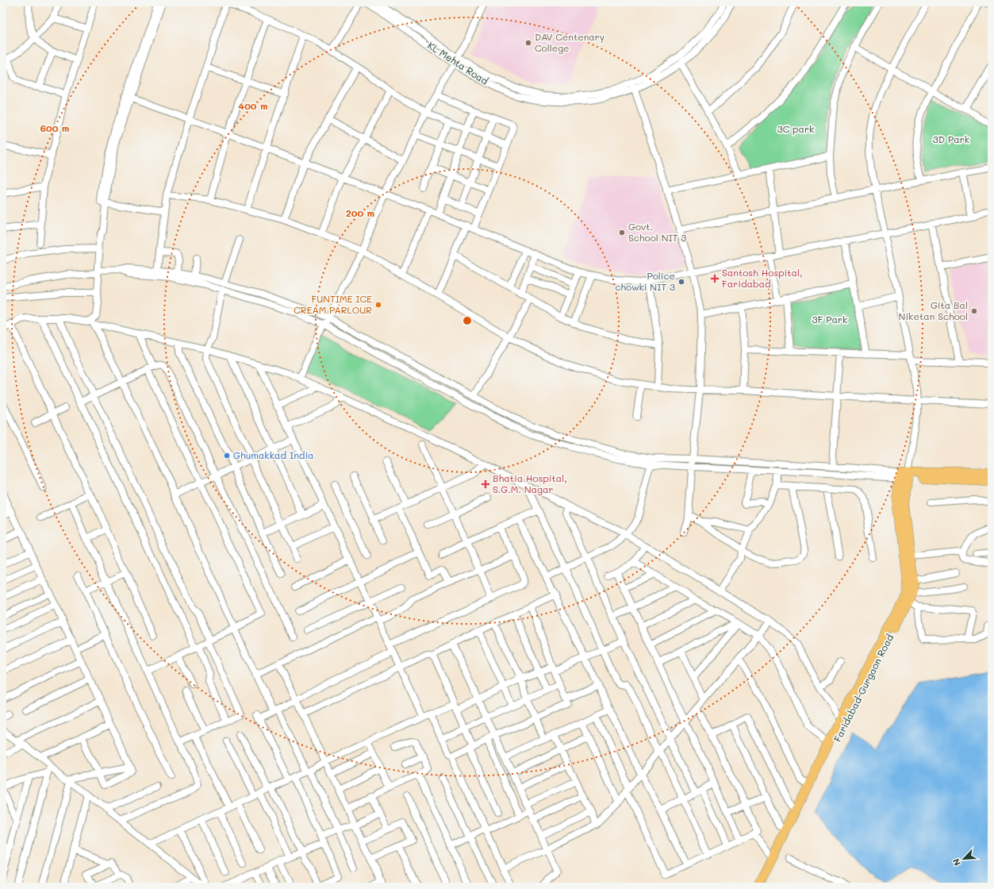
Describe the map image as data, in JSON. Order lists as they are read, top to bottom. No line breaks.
{"streets":{"main road":["Faridabad-Gurgaon Road"],"street":["KL Mehta Road"]},"parks":["3C park","3D Park","3F Park"],"places":{"other":["DAV Centenary College","Govt. School NIT 3","Police chowki NIT 3","FUNTIME ICE CREAM PARLOUR","Gita Bal Niketan School","Ghumakkad India"],"health":["Santosh Hospital, Faridabad","Bhatia Hospital, S.G.M. Nagar"]},"north":"bottom left","rings":["400 m","600 m","200 m"]}
